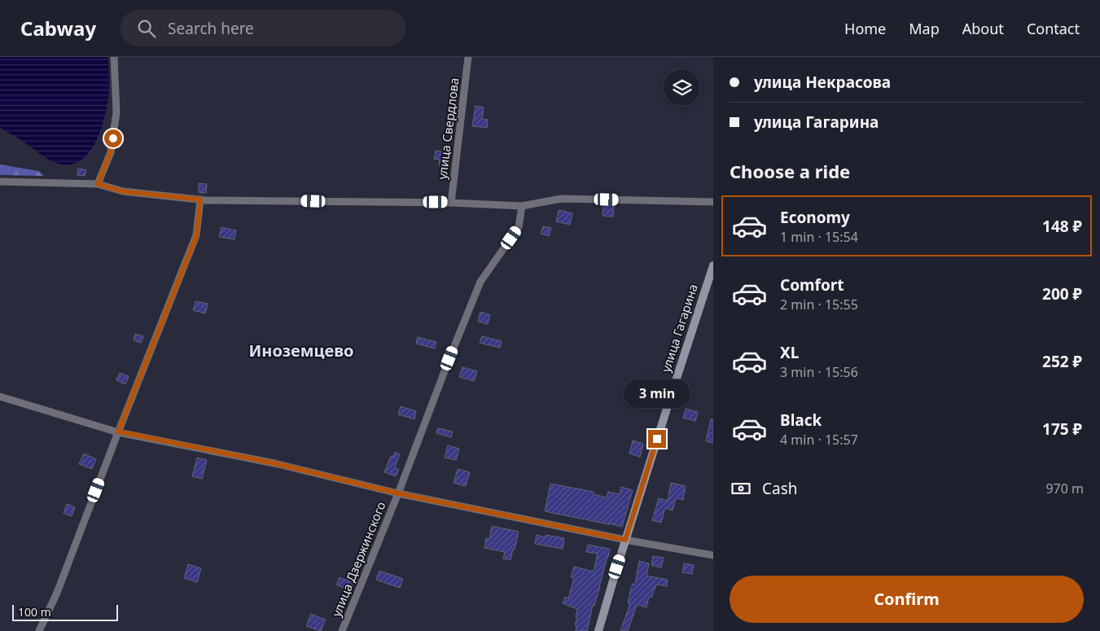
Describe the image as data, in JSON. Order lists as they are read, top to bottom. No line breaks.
{"streets":{"main road":["улица Гагарина"],"street":["улица Свердлова","улица Дзержинского"]},"districts":["Иноземцево"],"scale_bar":"100 m","page":{"header":"Cabway","search":"Search here","nav":["Home","Map","About","Contact"],"banner":["улица Некрасова","улица Гагарина"],"heading":"Choose a ride","list":[{"name":"Economy","note":"1 min · 15:54","value":"148 ₽"},{"name":"Comfort","note":"2 min · 15:55","value":"200 ₽"},{"name":"XL","note":"3 min · 15:56","value":"252 ₽"},{"name":"Black","note":"4 min · 15:57","value":"175 ₽"}],"bubble":"3 min","pay":["Cash","970 m"],"buttons":"Confirm","scale":"100 m"}}
